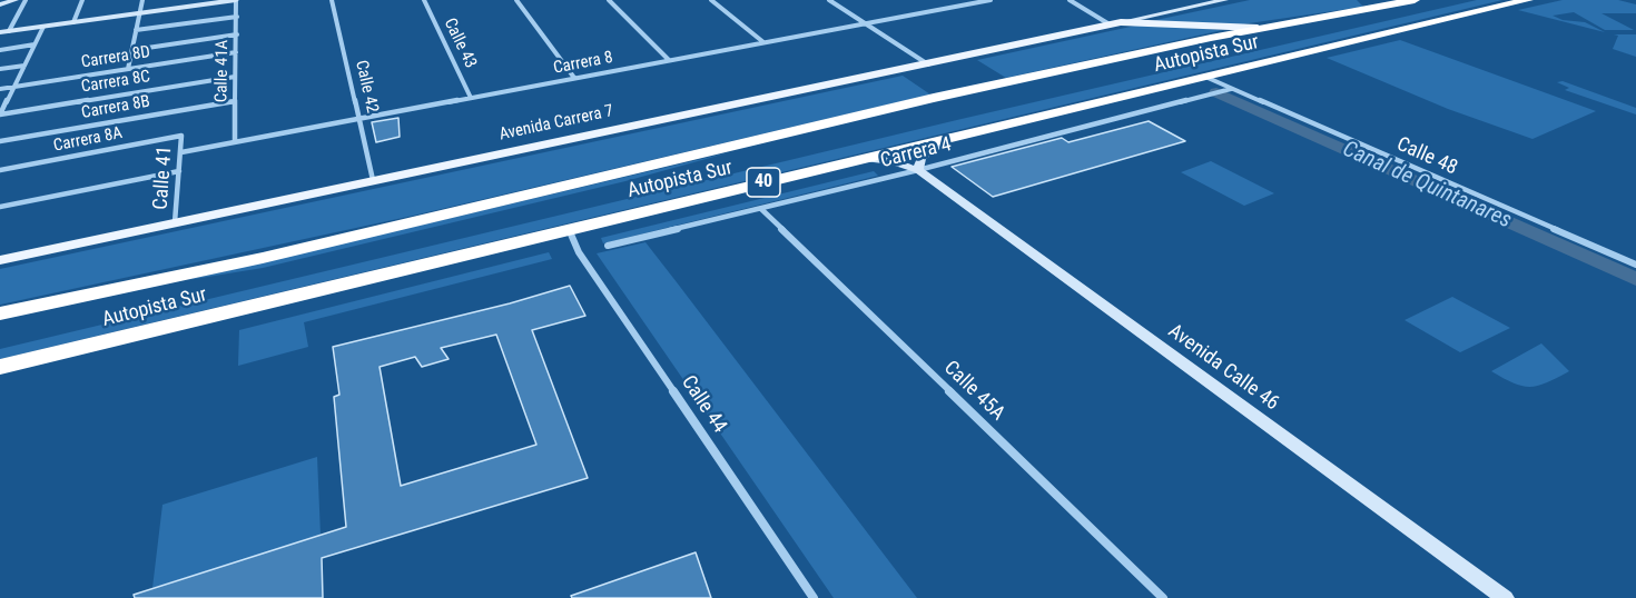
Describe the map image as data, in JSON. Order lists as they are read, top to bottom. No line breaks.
{"streets":{"highway":["Autopista Sur","40"],"main road":["Avenida Carrera 7","Avenida Calle 46"],"street":["Calle 43","Carrera 8D","Carrera 8","Calle 41A","Carrera 8C","Calle 42","Carrera 8B","Carrera 8A","Carrera 4","Calle 48","Calle 41","Calle 45A","Calle 44"]},"crossings":[["Calle 43","Carrera 8"],["Autopista Sur","Avenida Carrera 7"],["Autopista Sur","Calle 48"],["Autopista Sur","Avenida Calle 46"],["Autopista Sur","Calle 44"],["Carrera 8D","Calle 41A"],["Carrera 8","Calle 41A"],["Carrera 8","Calle 42"],["Carrera 8","Calle 41"],["Calle 41A","Carrera 8C"],["Calle 41A","Carrera 8B"],["Calle 42","Avenida Carrera 7"],["Avenida Carrera 7","Calle 41"],["Carrera 8A","Calle 41"],["Carrera 4","Calle 48"],["Carrera 4","Avenida Calle 46"],["Carrera 4","Calle 45A"]],"water":["Canal de Quintanares"]}
